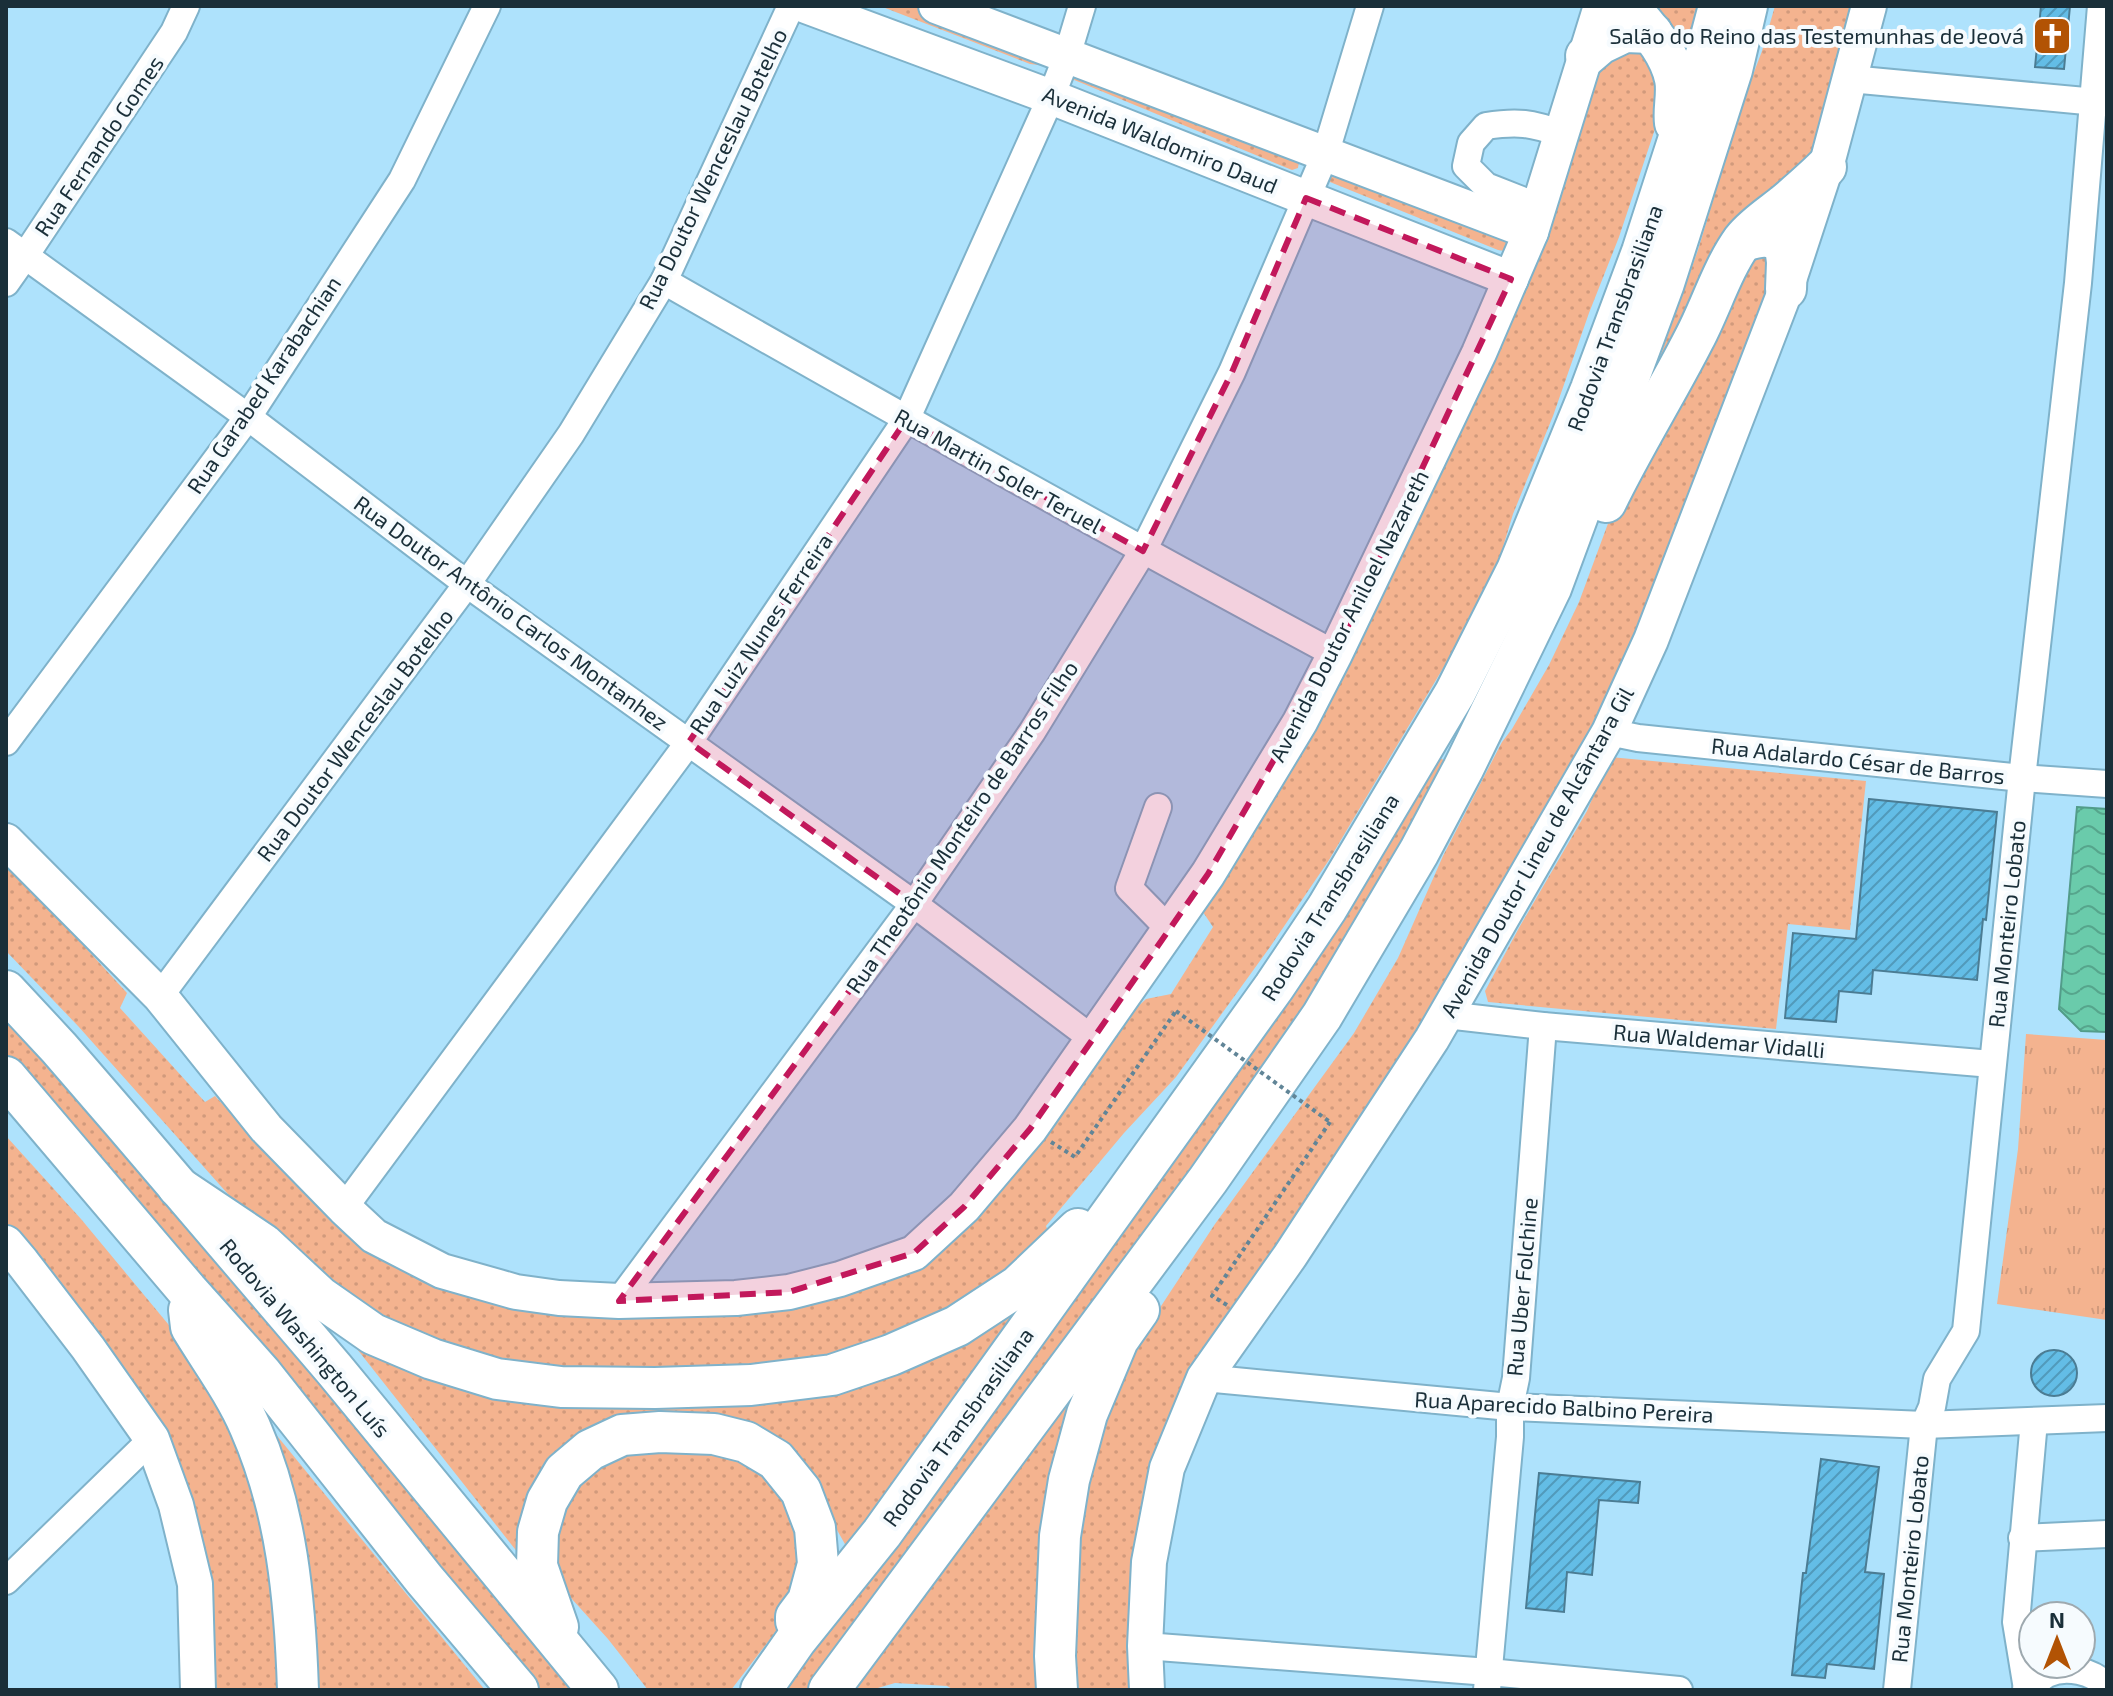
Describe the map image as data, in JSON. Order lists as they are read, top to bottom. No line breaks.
{"streets":{"highway":["Rodovia Transbrasiliana","Rodovia Washington Luís"],"main road":["Avenida Waldomiro Daud","Avenida Doutor Aniloel Nazareth","Avenida Doutor Lineu de Alcântara Gil"],"street":["Rua Fernando Gomes","Rua Doutor Wenceslau Botelho","Rua Garabed Karabachian","Rua Martin Soler Teruel","Rua Doutor Antônio Carlos Montanhez","Rua Luiz Nunes Ferreira","Rua Adalardo César de Barros","Rua Theotônio Monteiro de Barros Filho","Rua Monteiro Lobato","Rua Waldemar Vidalli","Rua Uber Folchine","Rua Aparecido Balbino Pereira"]},"crossings":[["Avenida Waldomiro Daud","Avenida Doutor Aniloel Nazareth"],["Avenida Waldomiro Daud","Rua Luiz Nunes Ferreira"],["Avenida Waldomiro Daud","Rua Theotônio Monteiro de Barros Filho"],["Rua Fernando Gomes","Rua Doutor Antônio Carlos Montanhez"],["Rua Doutor Wenceslau Botelho","Rua Martin Soler Teruel"],["Rua Doutor Wenceslau Botelho","Rua Doutor Antônio Carlos Montanhez"],["Rua Doutor Wenceslau Botelho","Avenida Doutor Aniloel Nazareth"],["Rua Garabed Karabachian","Rua Doutor Antônio Carlos Montanhez"],["Rua Martin Soler Teruel","Avenida Doutor Aniloel Nazareth"],["Rua Martin Soler Teruel","Rua Luiz Nunes Ferreira"],["Rua Martin Soler Teruel","Rua Theotônio Monteiro de Barros Filho"],["Rua Doutor Antônio Carlos Montanhez","Avenida Doutor Aniloel Nazareth"],["Rua Doutor Antônio Carlos Montanhez","Rua Luiz Nunes Ferreira"],["Rua Doutor Antônio Carlos Montanhez","Rua Theotônio Monteiro de Barros Filho"],["Avenida Doutor Aniloel Nazareth","Rua Luiz Nunes Ferreira"],["Avenida Doutor Aniloel Nazareth","Rua Theotônio Monteiro de Barros Filho"],["Rua Adalardo César de Barros","Avenida Doutor Lineu de Alcântara Gil"],["Rua Adalardo César de Barros","Rua Monteiro Lobato"],["Avenida Doutor Lineu de Alcântara Gil","Rua Waldemar Vidalli"],["Avenida Doutor Lineu de Alcântara Gil","Rua Aparecido Balbino Pereira"],["Rua Monteiro Lobato","Rua Waldemar Vidalli"],["Rua Monteiro Lobato","Rua Aparecido Balbino Pereira"],["Rua Waldemar Vidalli","Rua Uber Folchine"],["Rua Uber Folchine","Rua Aparecido Balbino Pereira"]],"places":{"church":["Salão do Reino das Testemunhas de Jeová"]},"north":"top"}
